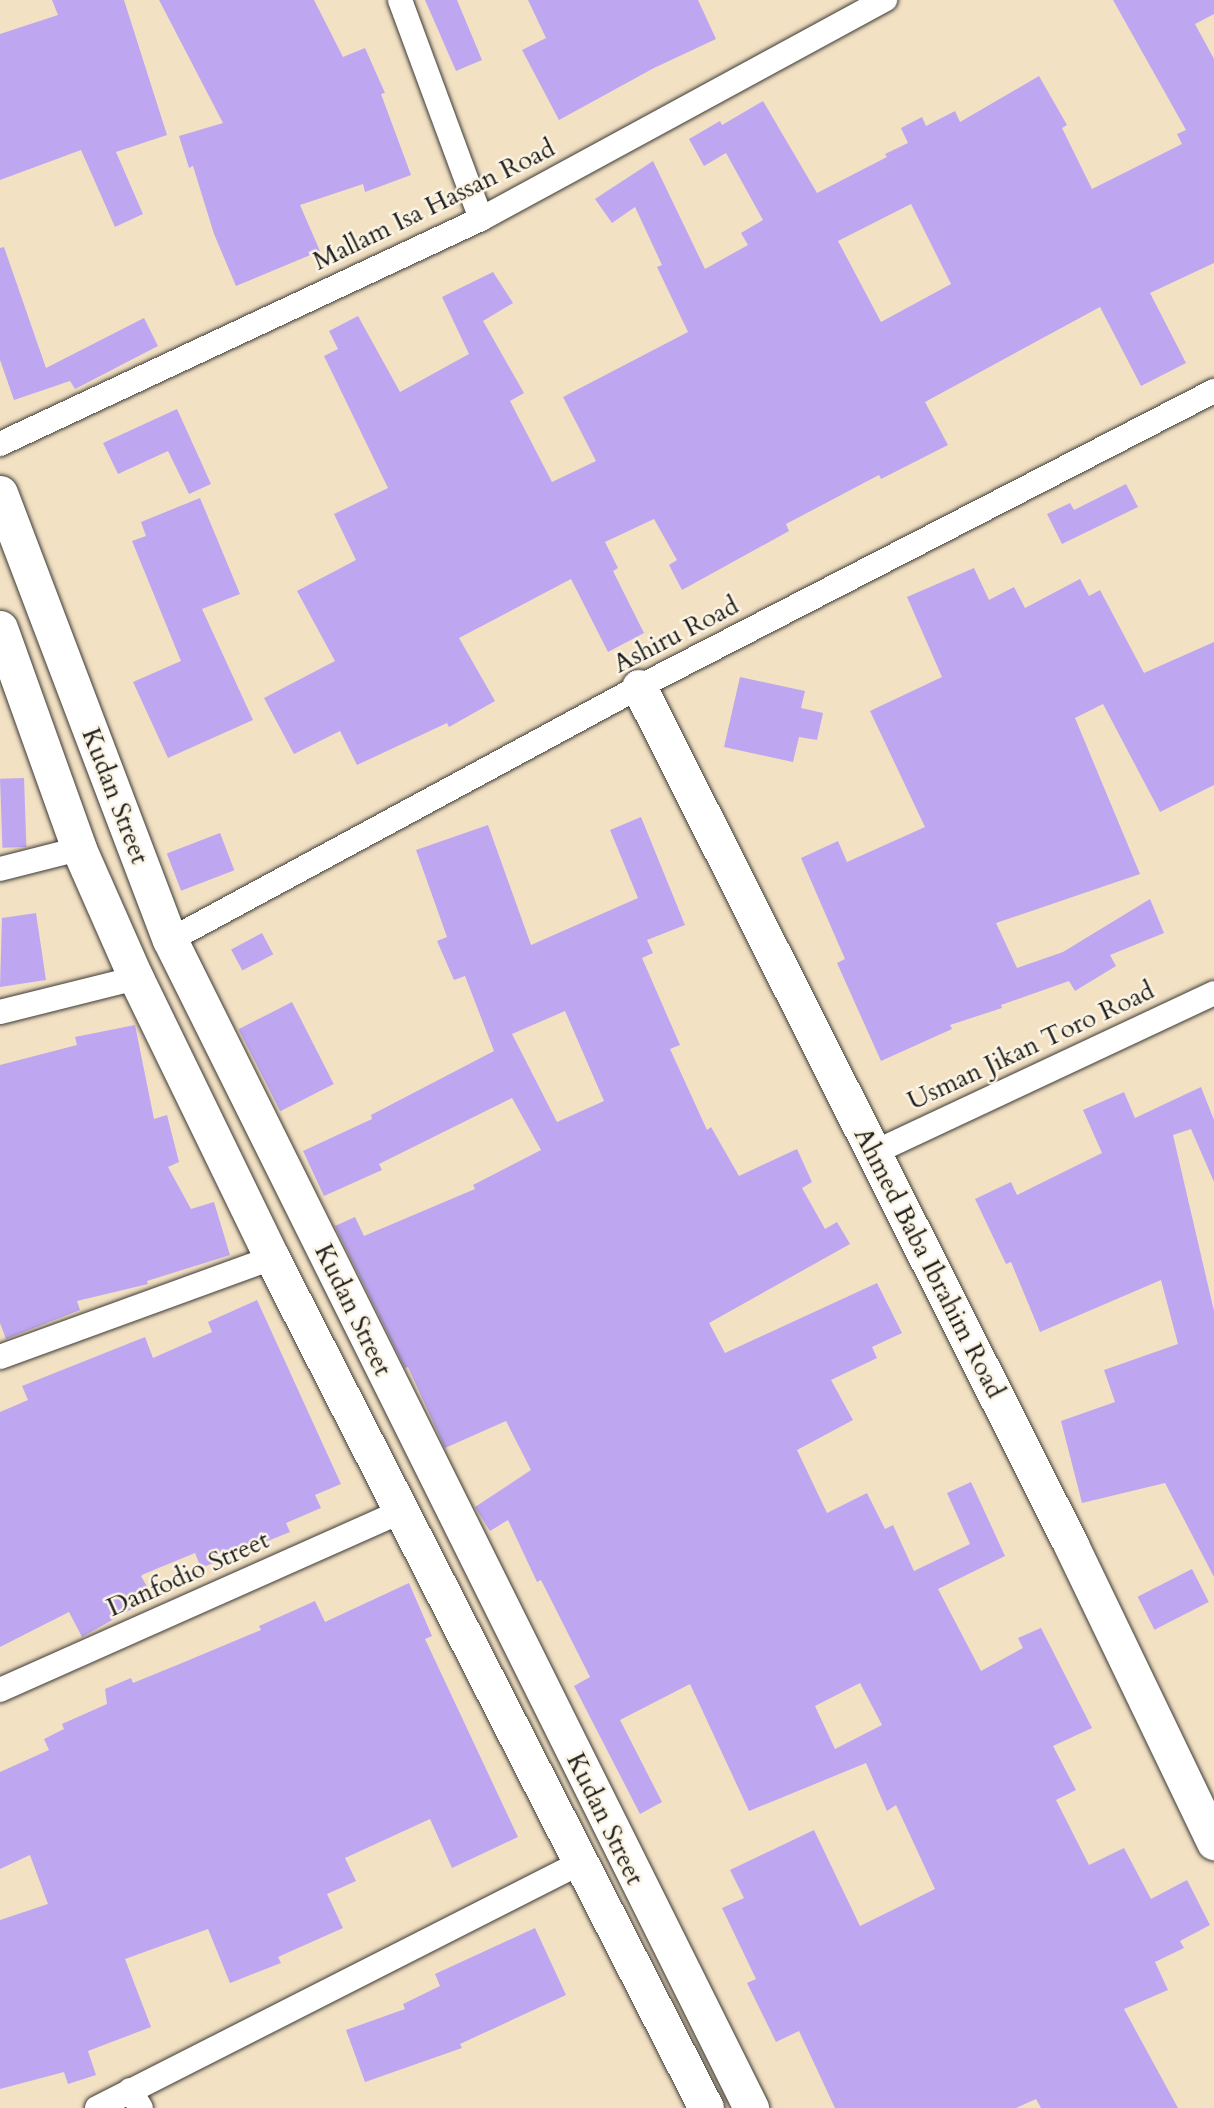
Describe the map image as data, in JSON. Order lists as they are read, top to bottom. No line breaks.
{"streets":{"street":["Mallam Isa Hassan Road","Ashiru Road","Kudan Street","Usman Jikan Toro Road","Ahmed Baba Ibrahim Road","Danfodio Street"]},"crossings":[["Ashiru Road","Kudan Street"],["Ashiru Road","Ahmed Baba Ibrahim Road"],["Usman Jikan Toro Road","Ahmed Baba Ibrahim Road"]]}
